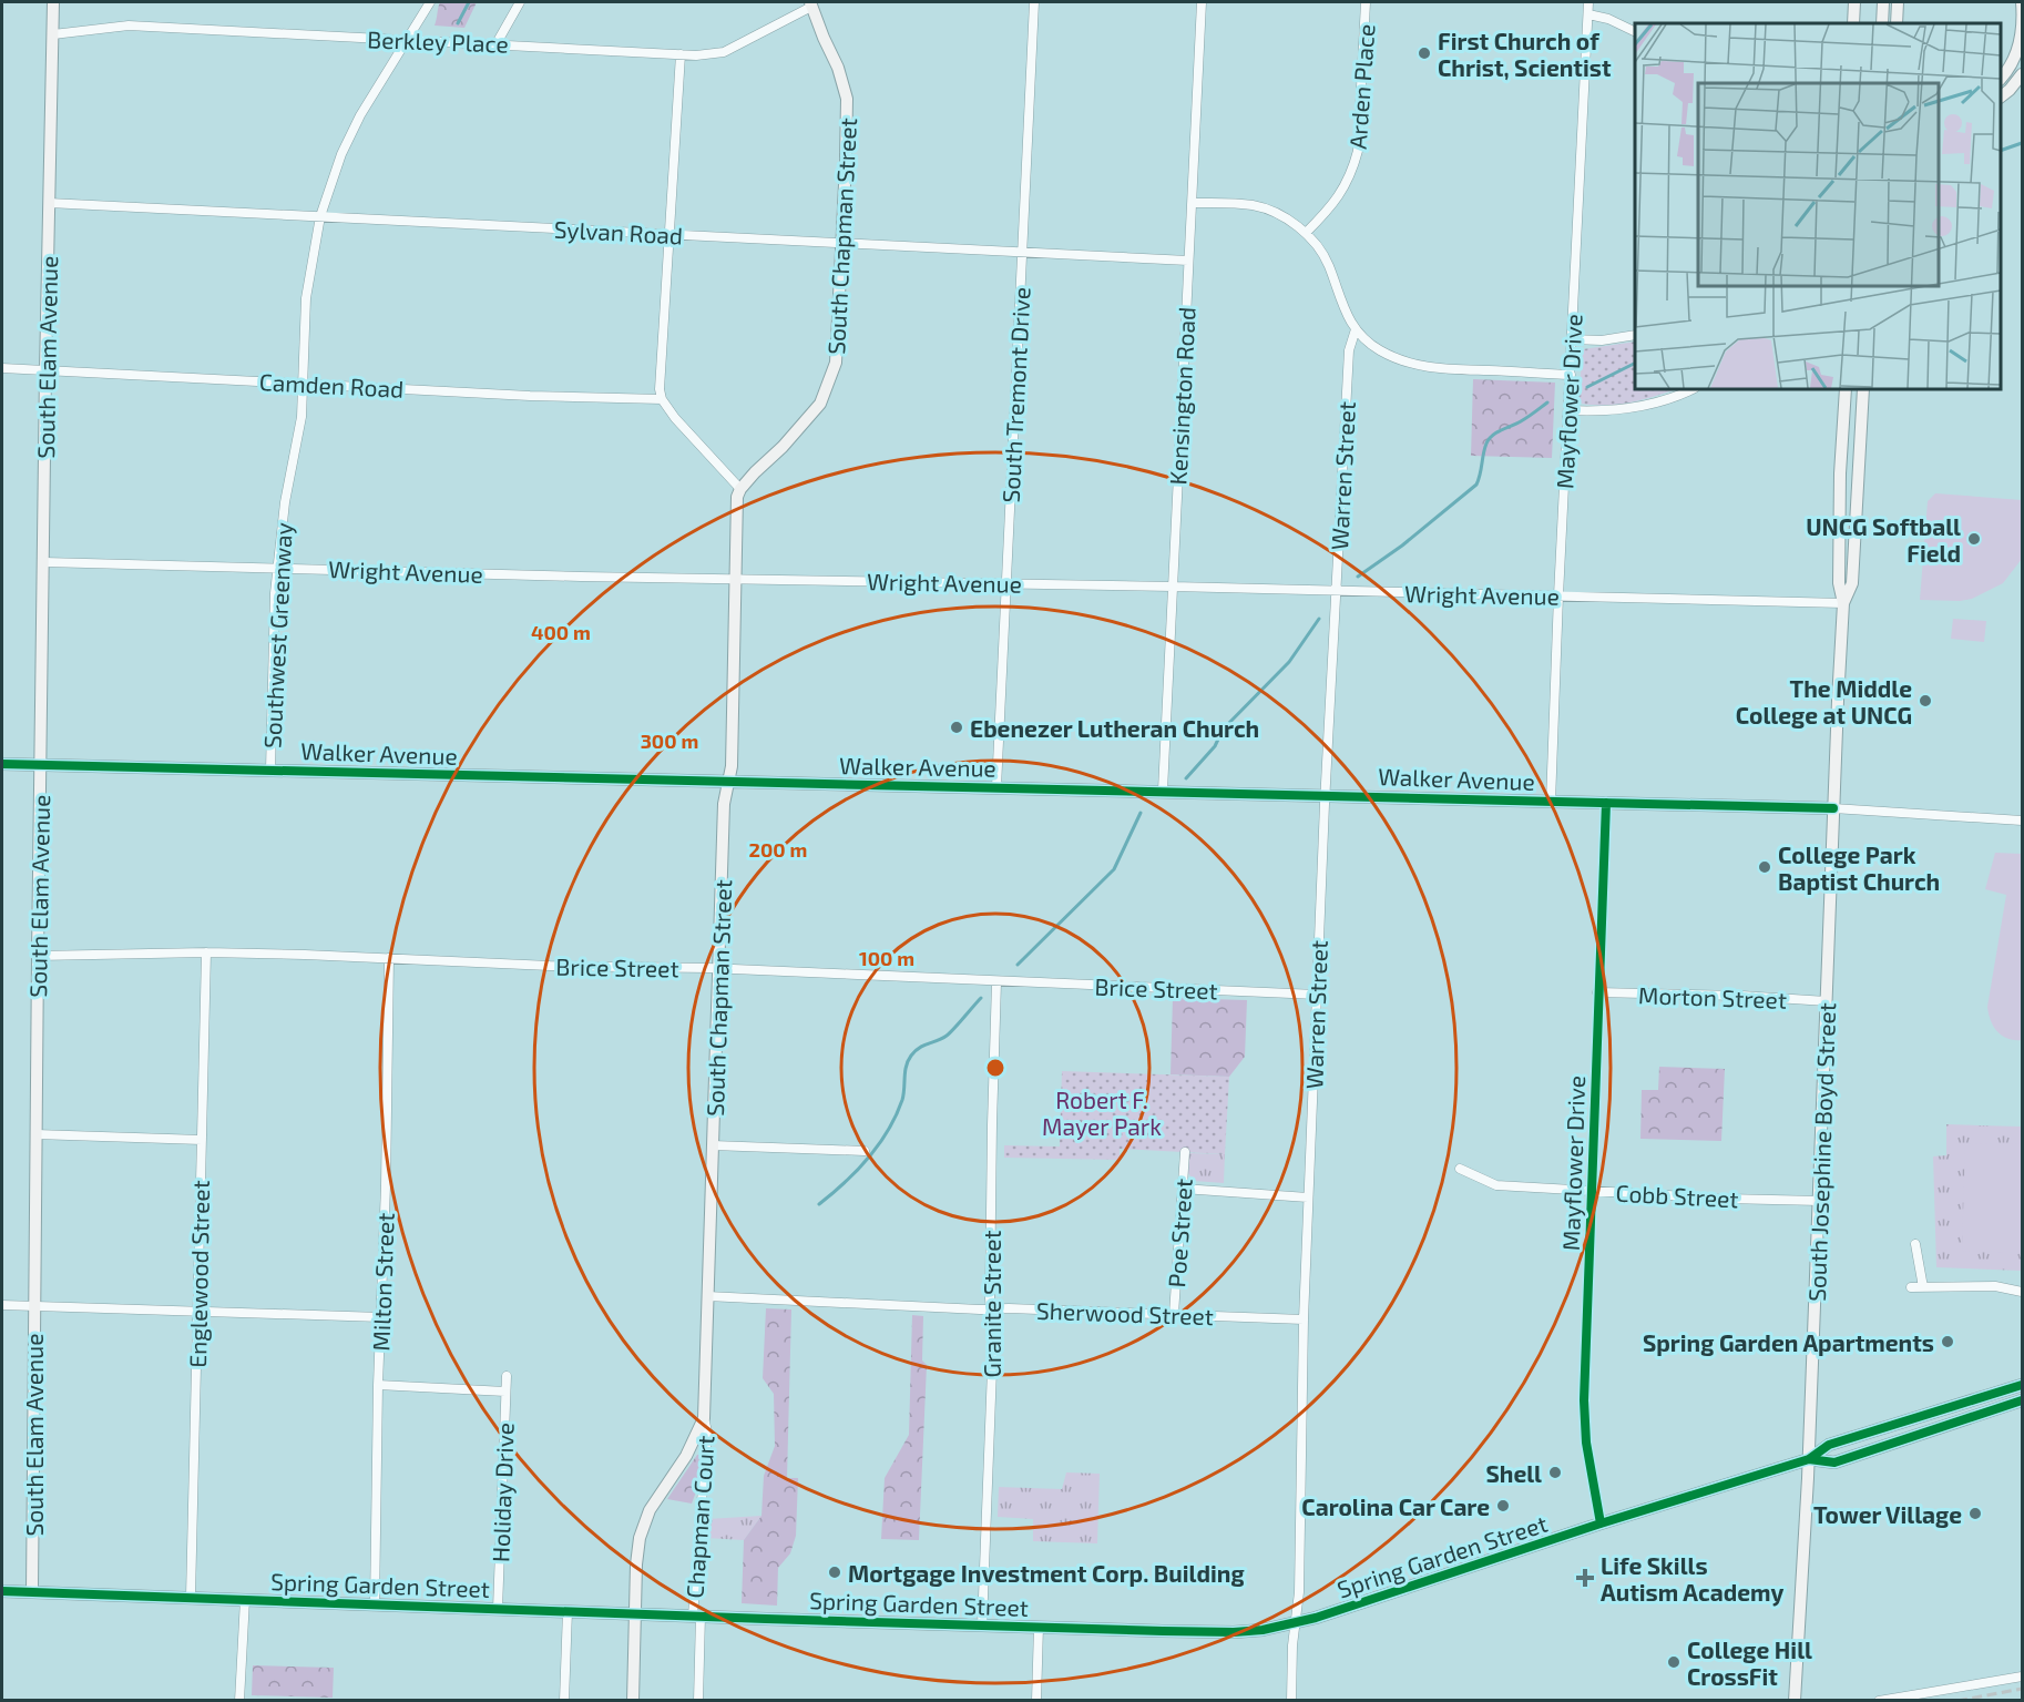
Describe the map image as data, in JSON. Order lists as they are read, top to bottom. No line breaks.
{"streets":{"street":["Berkley Place","Arden Place","Sylvan Road","South Chapman Street","South Elam Avenue","Camden Road","South Tremont Drive","Kensington Road","Mayflower Drive","Warren Street","Wright Avenue","Southwest Greenway","Walker Avenue","Brice Street","Morton Street","South Josephine Boyd Street","Cobb Street","Poe Street","Englewood Street","Milton Street","Granite Street","Sherwood Street","Holiday Drive","Chapman Court","Spring Garden Street"]},"crossings":[["Berkley Place","South Chapman Street"],["Berkley Place","South Elam Avenue"],["Berkley Place","Southwest Greenway"],["Sylvan Road","South Chapman Street"],["Sylvan Road","South Elam Avenue"],["Sylvan Road","South Tremont Drive"],["Sylvan Road","Kensington Road"],["Sylvan Road","Southwest Greenway"],["South Chapman Street","Wright Avenue"],["South Chapman Street","Walker Avenue"],["South Chapman Street","Brice Street"],["South Chapman Street","Sherwood Street"],["South Chapman Street","Chapman Court"],["South Chapman Street","Spring Garden Street"],["South Elam Avenue","Camden Road"],["South Elam Avenue","Wright Avenue"],["South Elam Avenue","Walker Avenue"],["South Elam Avenue","Brice Street"],["South Elam Avenue","Spring Garden Street"],["Camden Road","Southwest Greenway"],["South Tremont Drive","Wright Avenue"],["South Tremont Drive","Walker Avenue"],["Kensington Road","Wright Avenue"],["Kensington Road","Walker Avenue"],["Mayflower Drive","Wright Avenue"],["Mayflower Drive","Walker Avenue"],["Mayflower Drive","Morton Street"],["Mayflower Drive","Cobb Street"],["Mayflower Drive","Spring Garden Street"],["Warren Street","Wright Avenue"],["Warren Street","Walker Avenue"],["Warren Street","Brice Street"],["Warren Street","Sherwood Street"],["Warren Street","Spring Garden Street"],["Wright Avenue","Southwest Greenway"],["Wright Avenue","South Josephine Boyd Street"],["Southwest Greenway","Walker Avenue"],["Walker Avenue","South Josephine Boyd Street"],["Brice Street","Englewood Street"],["Brice Street","Milton Street"],["Brice Street","Granite Street"],["Morton Street","South Josephine Boyd Street"],["South Josephine Boyd Street","Cobb Street"],["South Josephine Boyd Street","Spring Garden Street"],["Poe Street","Sherwood Street"],["Englewood Street","Spring Garden Street"],["Milton Street","Spring Garden Street"],["Granite Street","Sherwood Street"],["Granite Street","Spring Garden Street"],["Holiday Drive","Spring Garden Street"],["Chapman Court","Spring Garden Street"]],"parks":["Robert F. Mayer Park"],"places":{"other":["First Church of Christ, Scientist","UNCG Softball Field","The Middle College at UNCG","Ebenezer Lutheran Church","College Park Baptist Church","Spring Garden Apartments","Shell","Carolina Car Care","Tower Village","Mortgage Investment Corp. Building","College Hill CrossFit"],"health":["Life Skills Autism Academy"]},"rings":["400 m","300 m","200 m","100 m"]}
